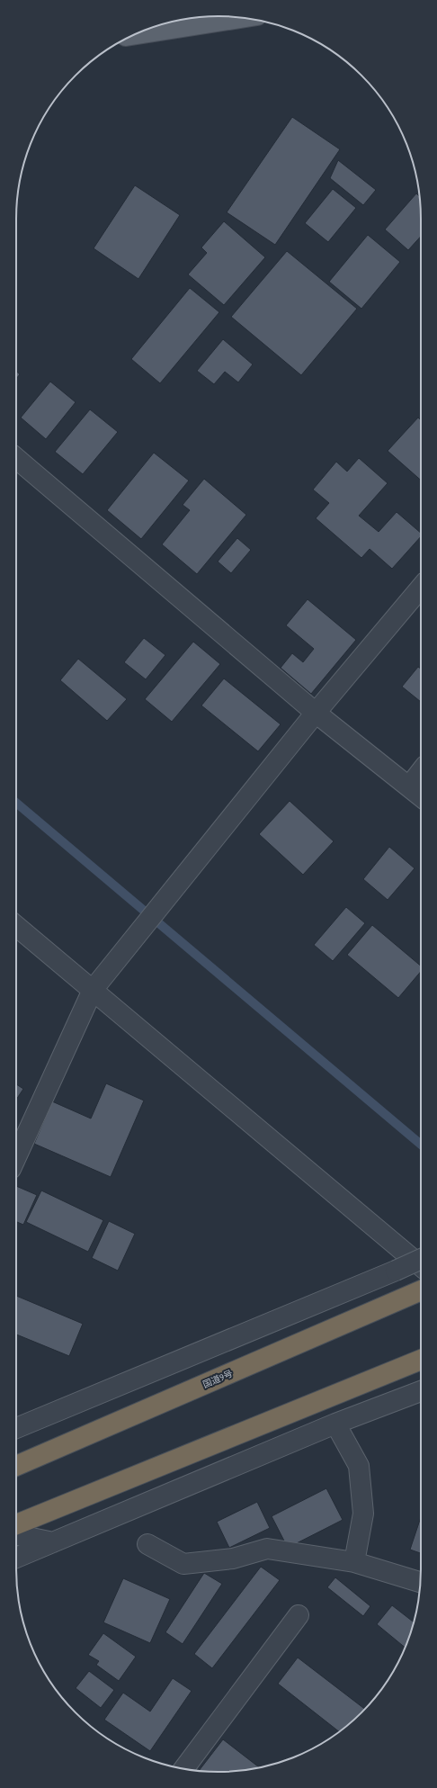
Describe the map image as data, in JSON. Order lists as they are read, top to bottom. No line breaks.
{"streets":{"highway":["国道9号"]}}
